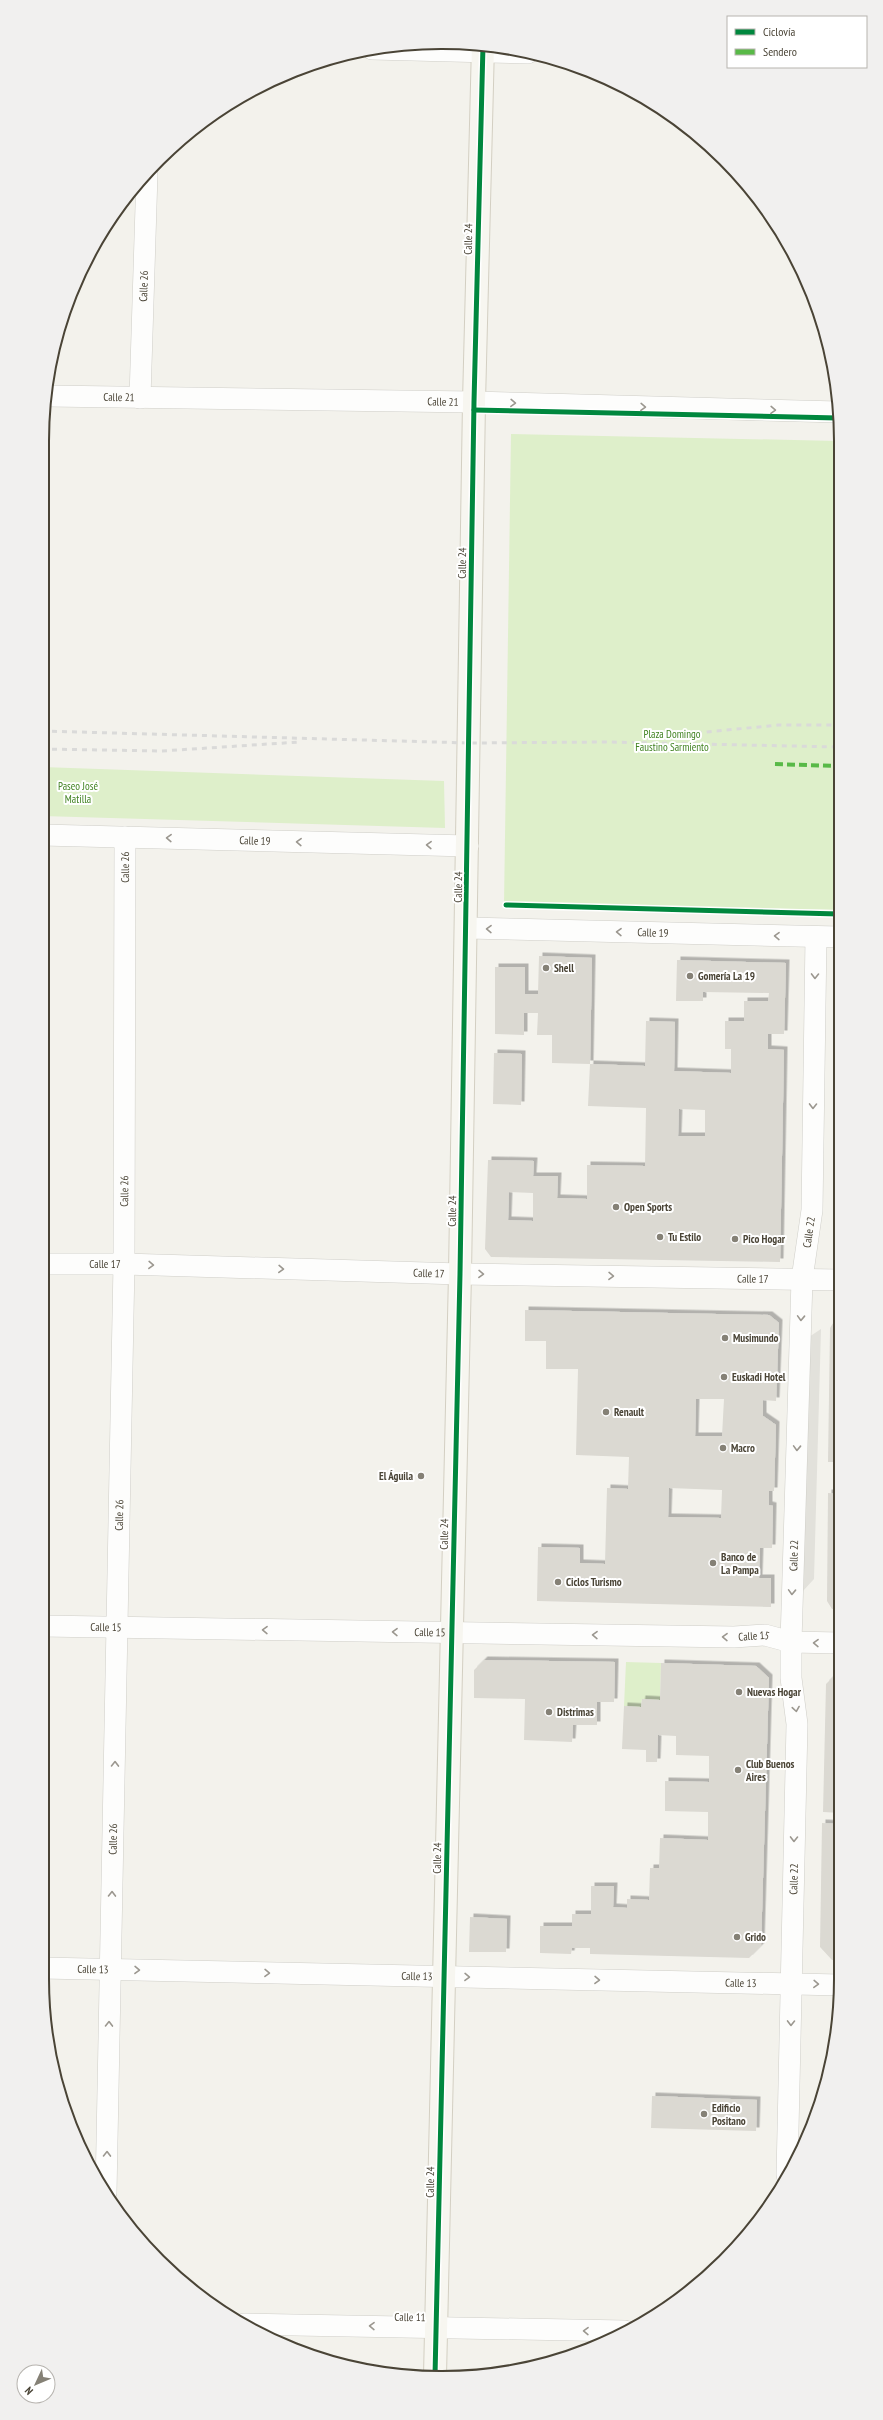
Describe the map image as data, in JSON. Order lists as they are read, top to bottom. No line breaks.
{"streets":{"street":["Calle 24","Calle 26","Calle 21","Calle 19","Calle 22","Calle 17","Calle 15","Calle 13","Calle 11"]},"crossings":[["Calle 24","Calle 21"],["Calle 24","Calle 19"],["Calle 24","Calle 17"],["Calle 24","Calle 15"],["Calle 24","Calle 13"],["Calle 24","Calle 11"],["Calle 26","Calle 21"],["Calle 26","Calle 19"],["Calle 26","Calle 17"],["Calle 26","Calle 15"],["Calle 26","Calle 13"],["Calle 19","Calle 22"],["Calle 22","Calle 17"],["Calle 22","Calle 15"],["Calle 22","Calle 13"]],"one_way":["Calle 26","Calle 21","Calle 19","Calle 22","Calle 17","Calle 15","Calle 13","Calle 11"],"parks":["Plaza Domingo Faustino Sarmiento","Paseo José Matilla"],"places":["Shell","Gomería La 19","Open Sports","Tu Estilo","Pico Hogar","Musimundo","Euskadi Hotel","Renault","Macro","El Águila","Banco de La Pampa","Ciclos Turismo","Nuevas Hogar","Distrimas","Club Buenos Aires","Grido","Edificio Positano"],"legend":["Ciclovía","Sendero"],"north":"bottom left"}
